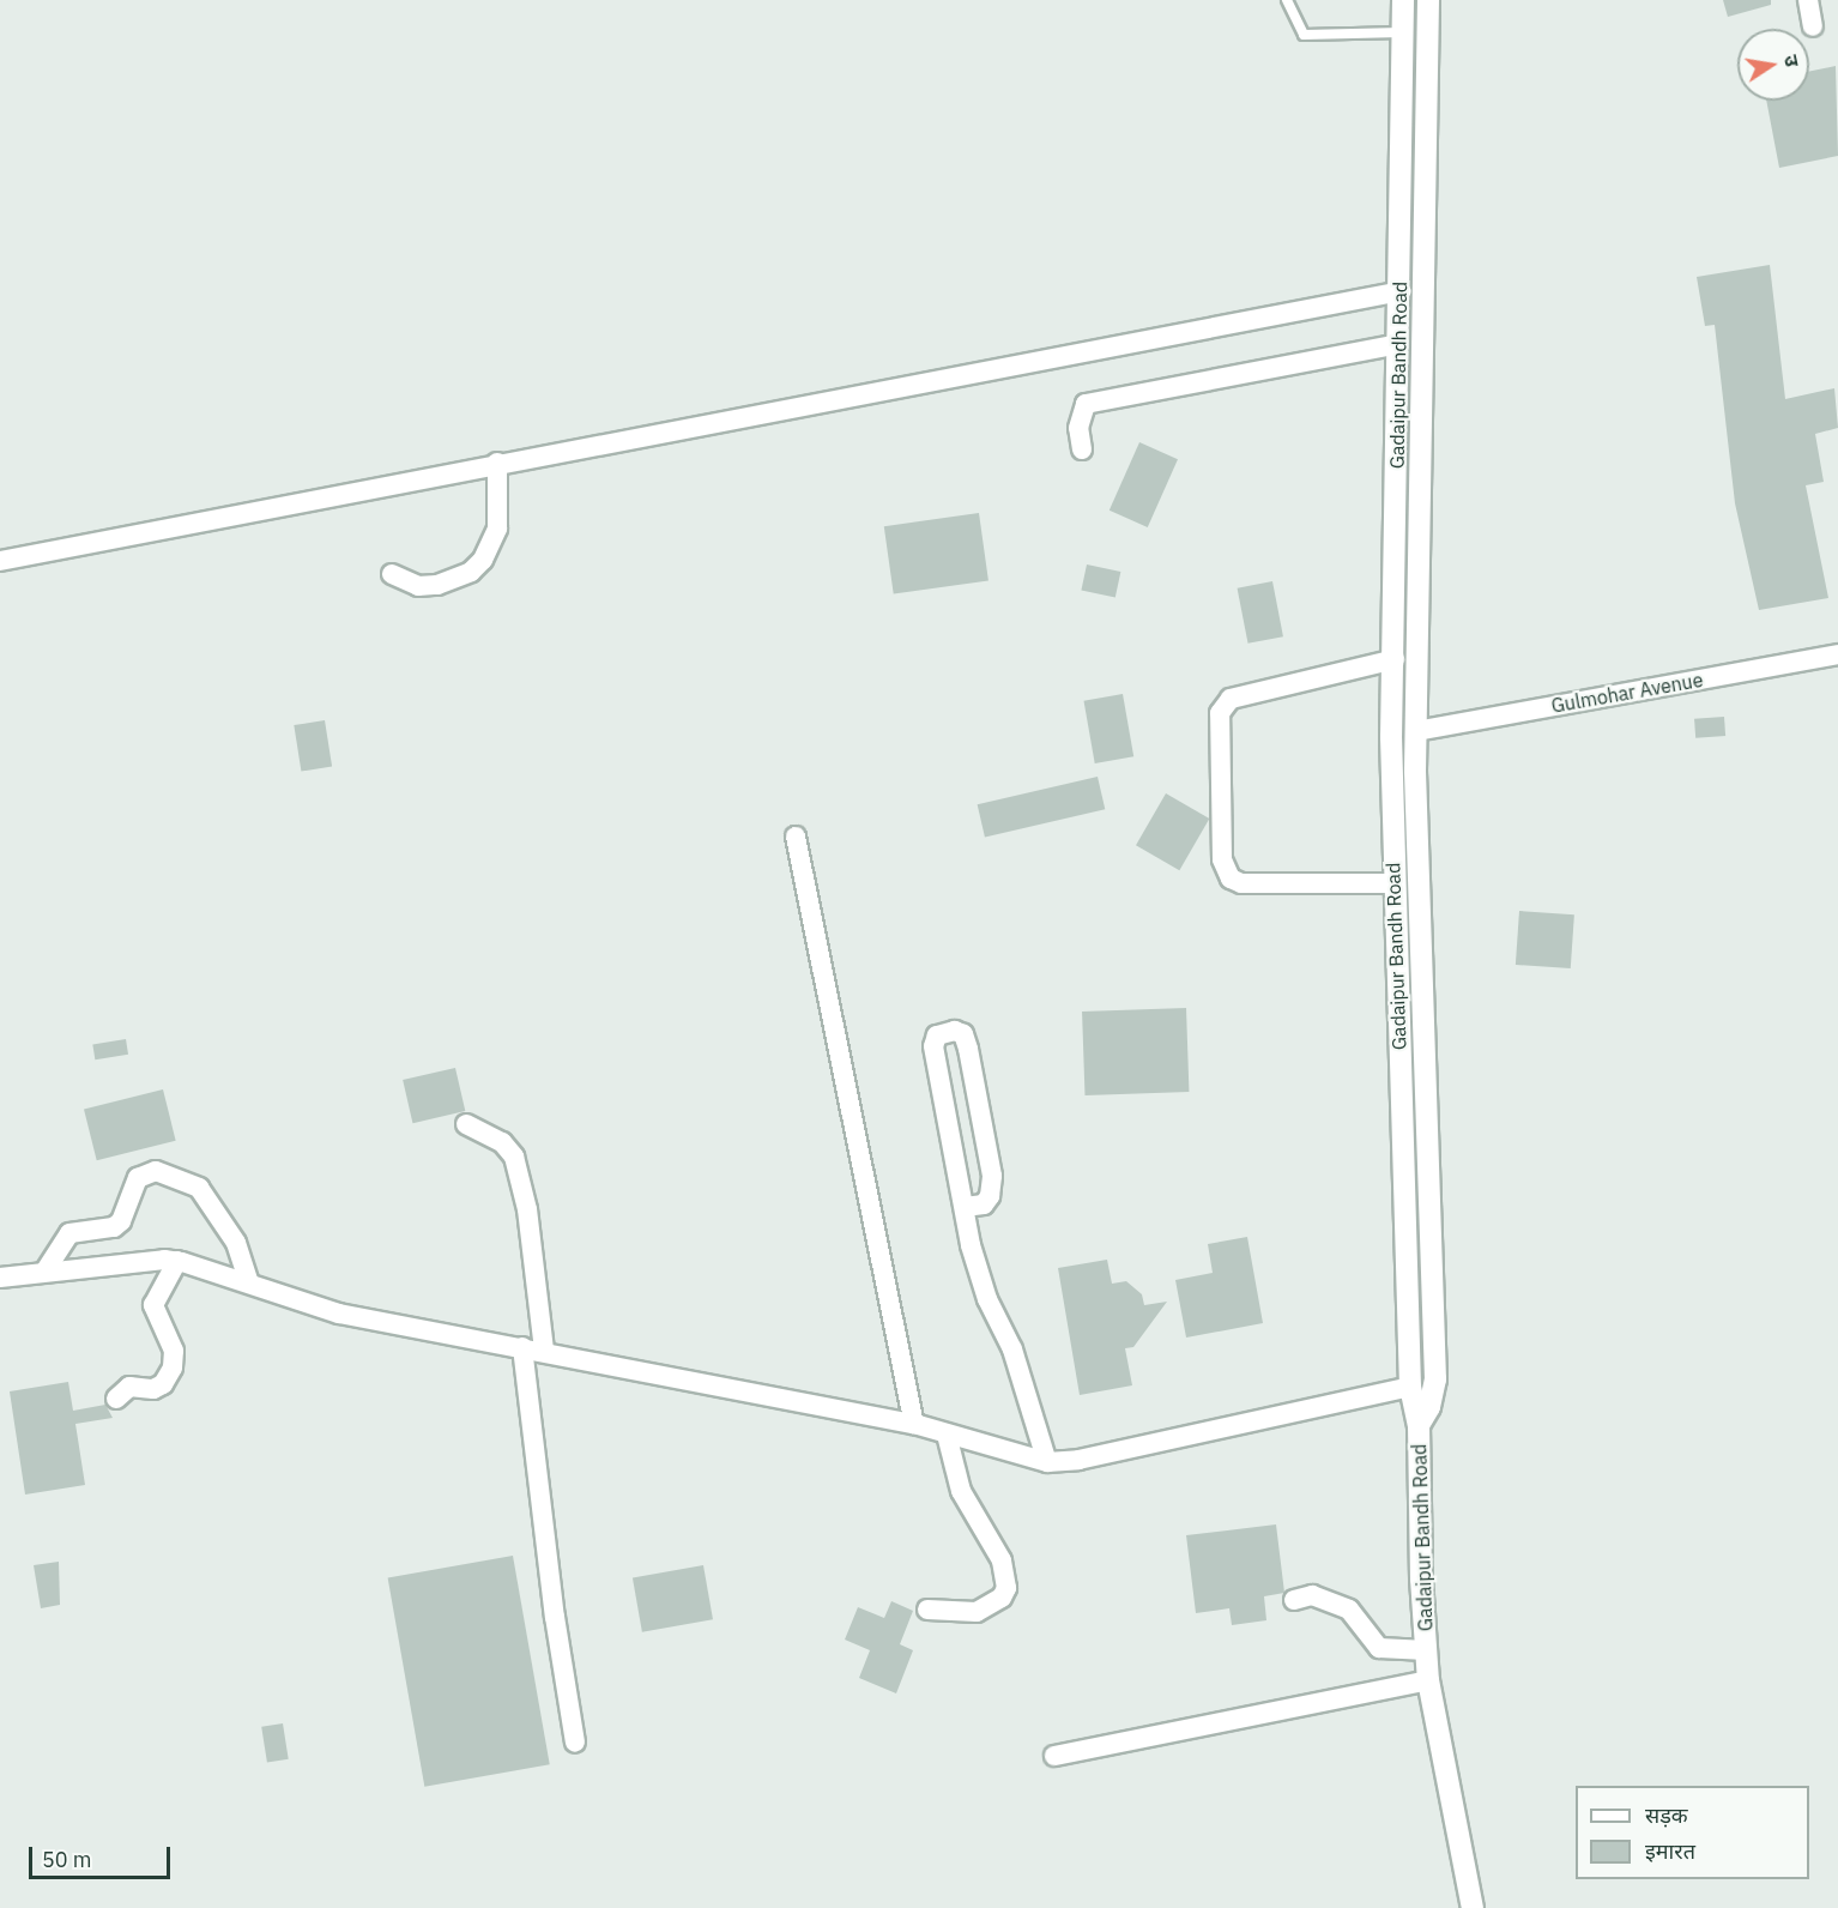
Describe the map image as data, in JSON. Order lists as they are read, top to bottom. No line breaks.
{"streets":{"street":["Gadaipur Bandh Road","Gulmohar Avenue"]},"legend":["सड़क","इमारत"],"scale_bar":"50 m","north":"right"}
